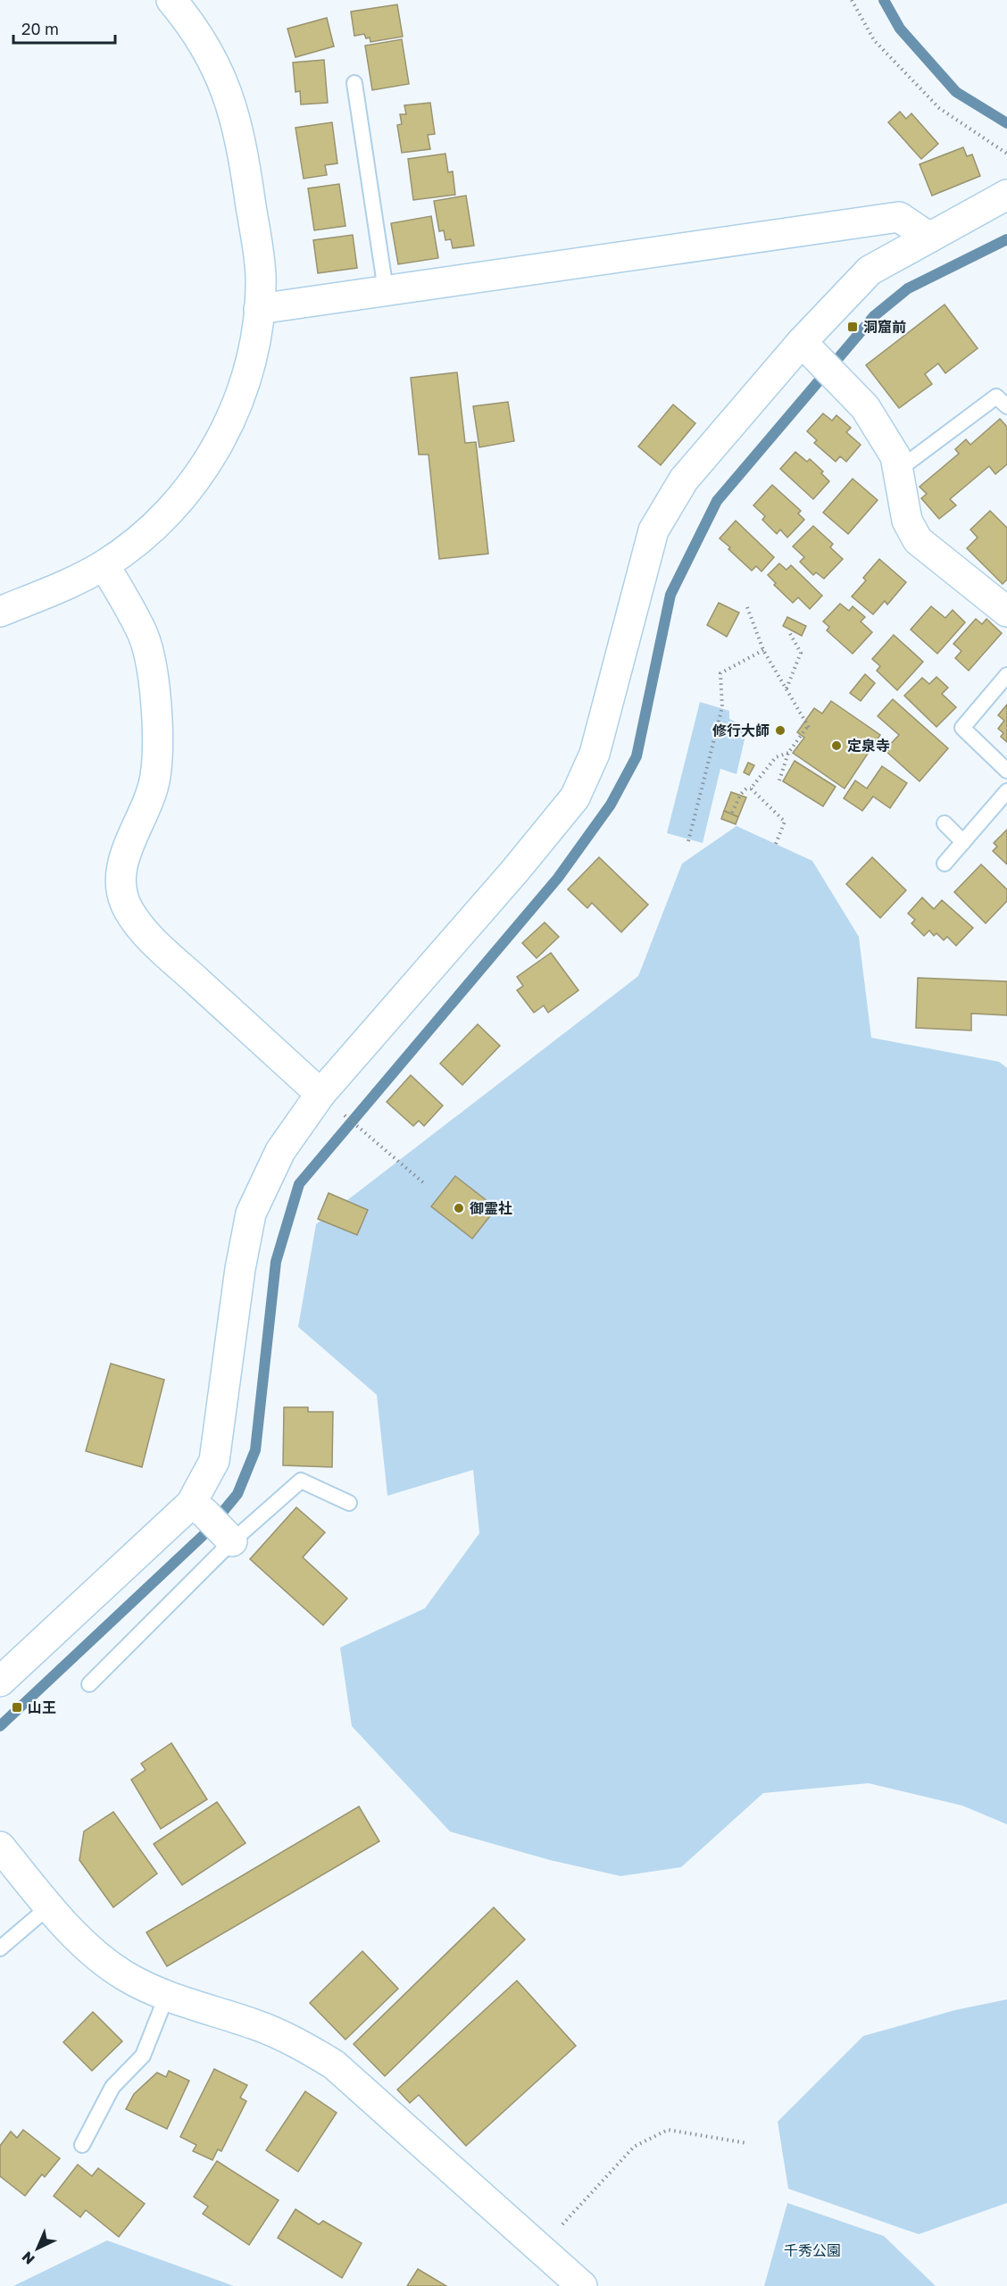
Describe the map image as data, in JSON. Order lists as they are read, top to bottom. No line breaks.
{"parks":["千秀公園"],"places":{"transit":["洞窟前","山王"],"other":["修行大師","定泉寺","御霊社"]},"scale_bar":"20 m","north":"bottom left"}
